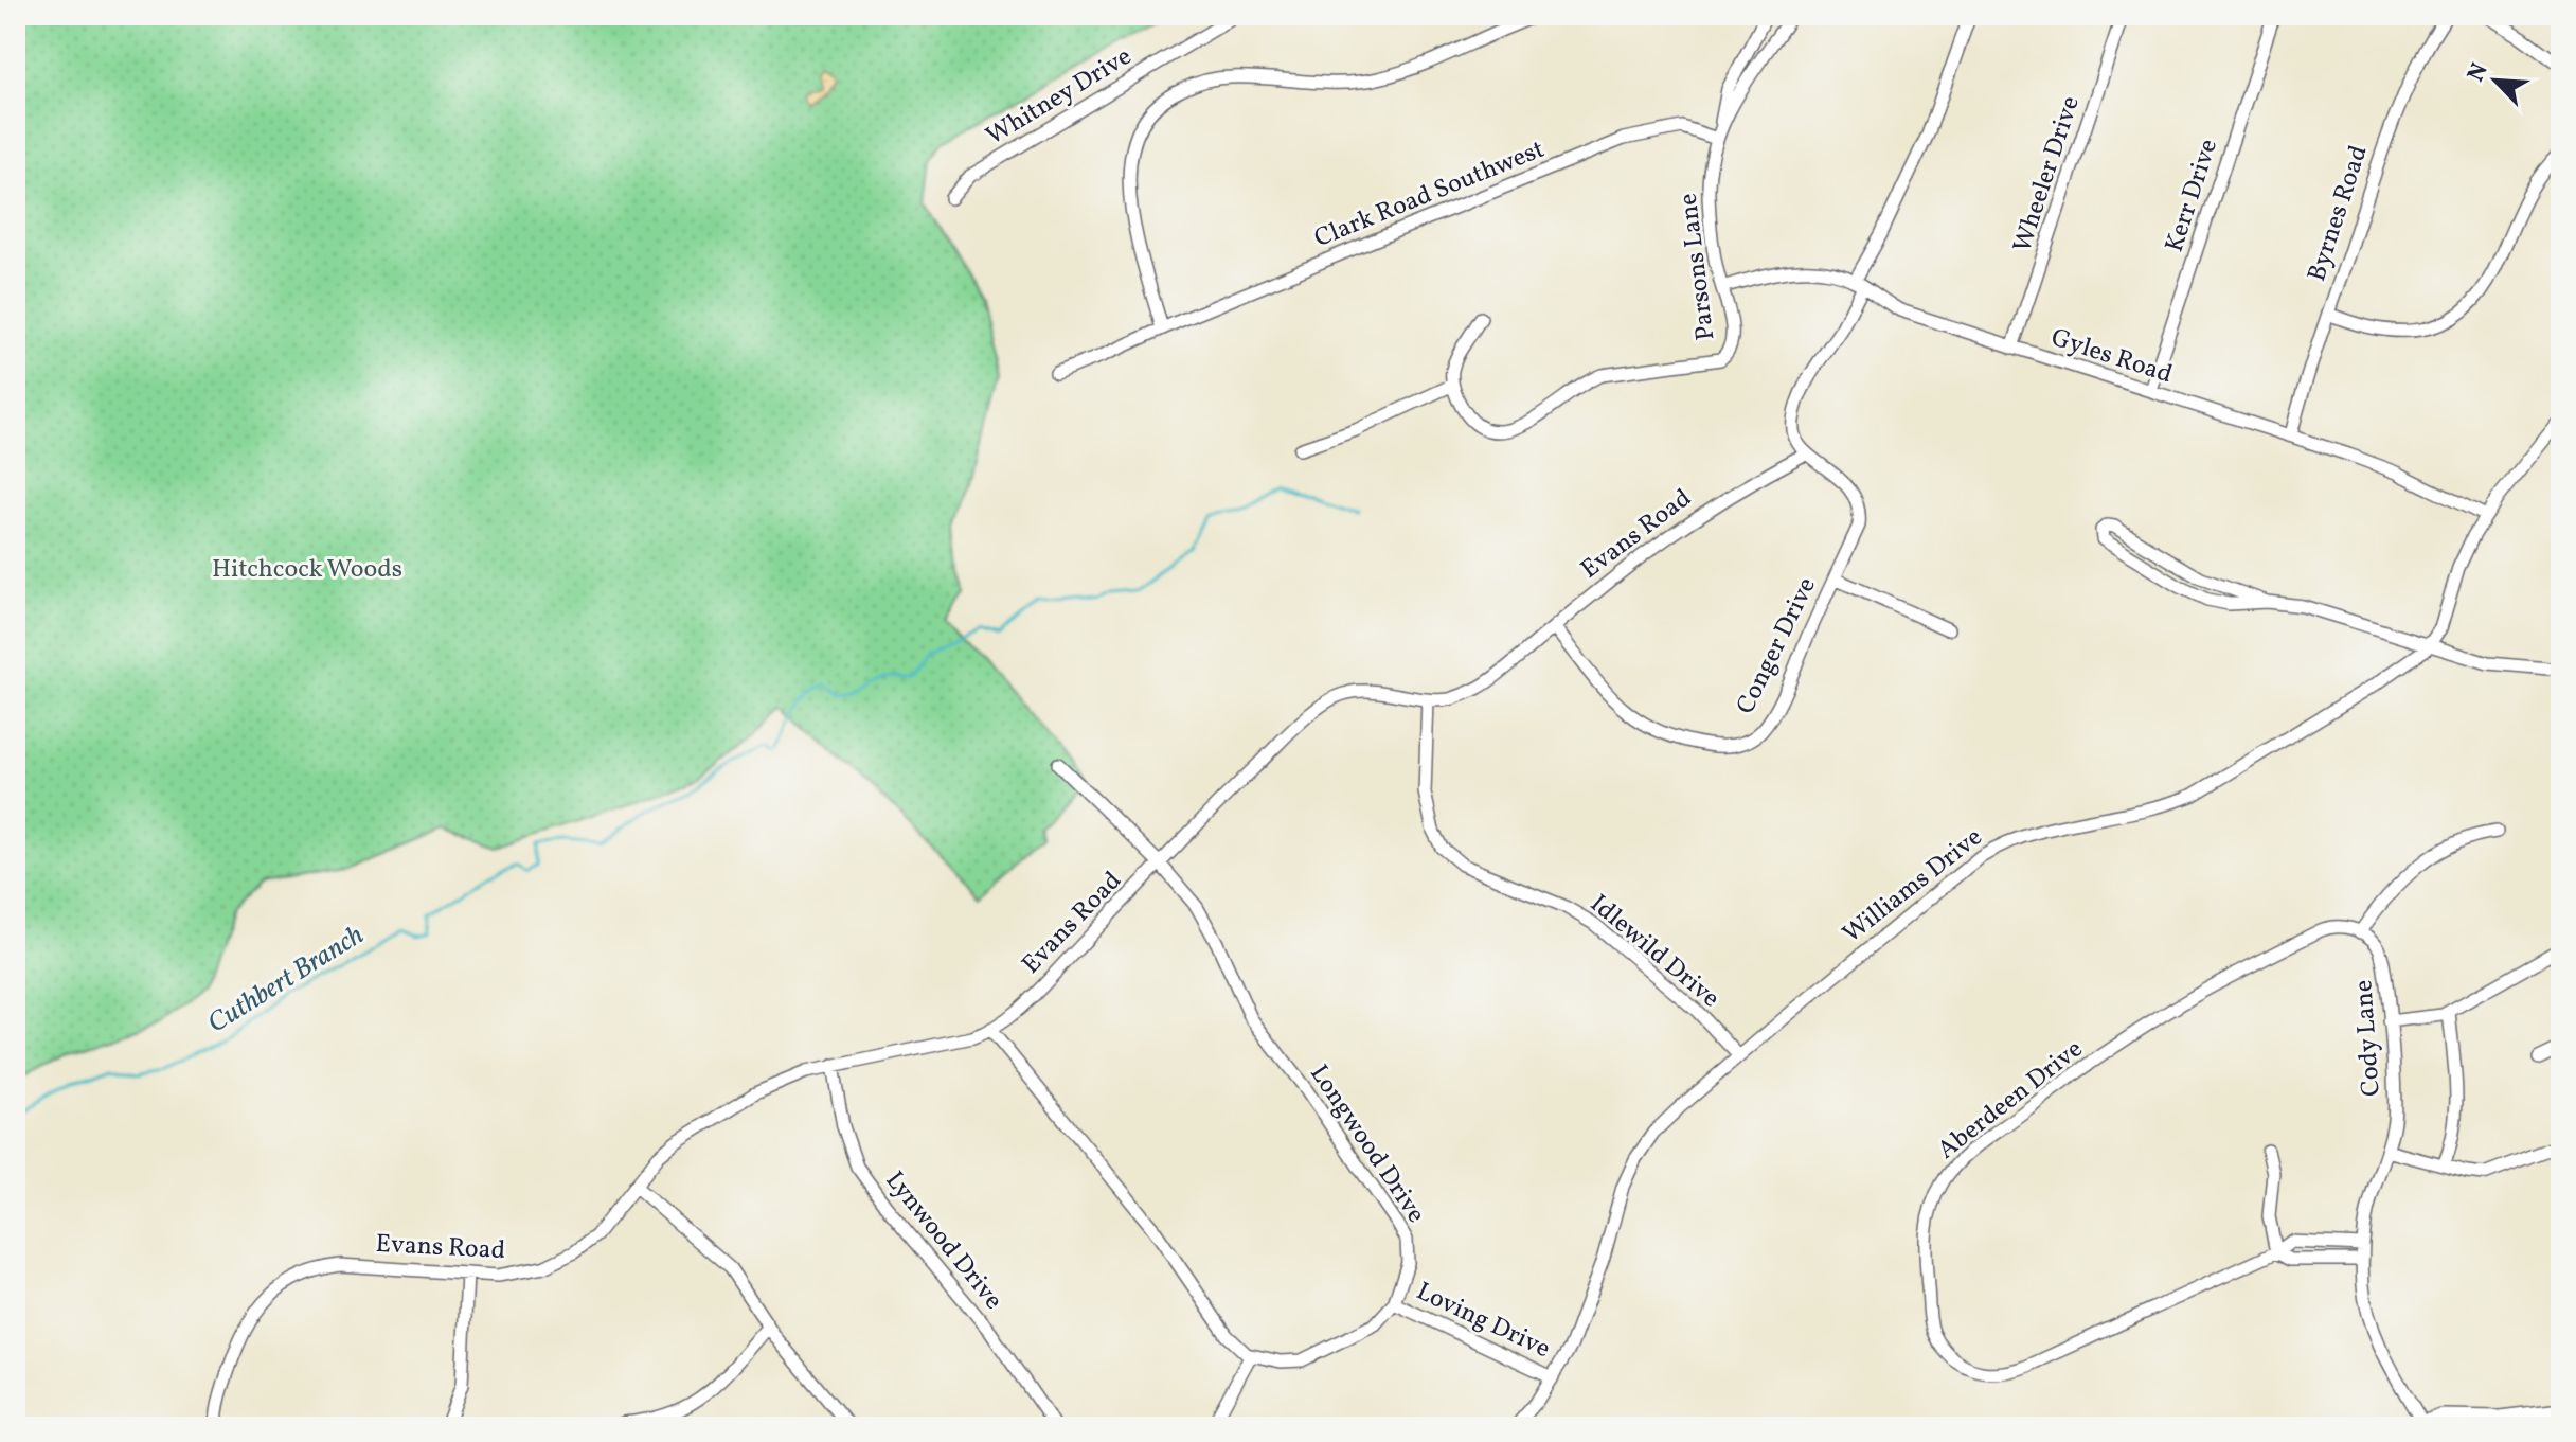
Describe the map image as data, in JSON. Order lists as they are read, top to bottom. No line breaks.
{"streets":{"street":["Whitney Drive","Wheeler Drive","Clark Road Southwest","Kerr Drive","Byrnes Road","Parsons Lane","Gyles Road","Evans Road","Conger Drive","Williams Drive","Idlewild Drive","Cody Lane","Aberdeen Drive","Longwood Drive","Lynwood Drive","Loving Drive"]},"crossings":[["Wheeler Drive","Gyles Road"],["Clark Road Southwest","Parsons Lane"],["Kerr Drive","Gyles Road"],["Byrnes Road","Gyles Road"],["Parsons Lane","Gyles Road"],["Evans Road","Conger Drive"],["Evans Road","Idlewild Drive"],["Evans Road","Longwood Drive"],["Evans Road","Lynwood Drive"],["Williams Drive","Idlewild Drive"],["Williams Drive","Loving Drive"],["Cody Lane","Aberdeen Drive"],["Longwood Drive","Loving Drive"]],"water":["Cuthbert Branch"],"parks":["Hitchcock Woods"],"north":"top left"}
